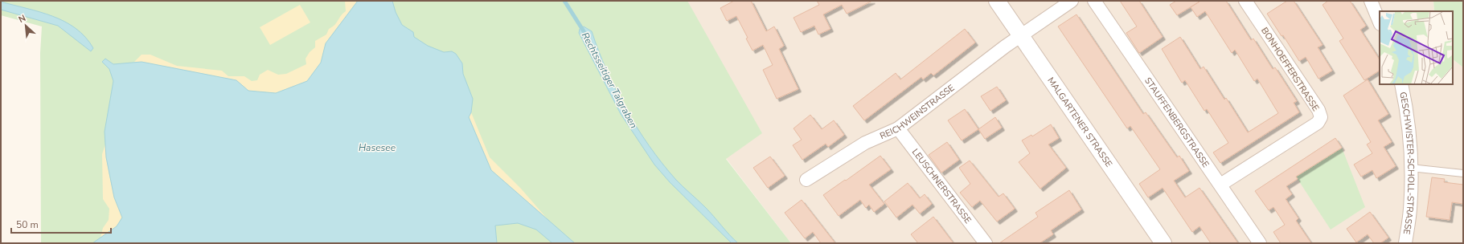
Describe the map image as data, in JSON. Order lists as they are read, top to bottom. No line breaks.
{"streets":{"street":["BONHOEFFERSTRASSE","REICHWEINSTRASSE","MALGARTENER STRASSE","STAUFFENBERGSTRASSE","GESCHWISTER-SCHOLL-STRASSE","LEUSCHNERSTRASSE"]},"crossings":[["BONHOEFFERSTRASSE","STAUFFENBERGSTRASSE"],["REICHWEINSTRASSE","MALGARTENER STRASSE"],["REICHWEINSTRASSE","LEUSCHNERSTRASSE"]],"water":["Rechtsseitiger Talgraben","Hasesee"],"scale_bar":"50 m","north":"top left"}
